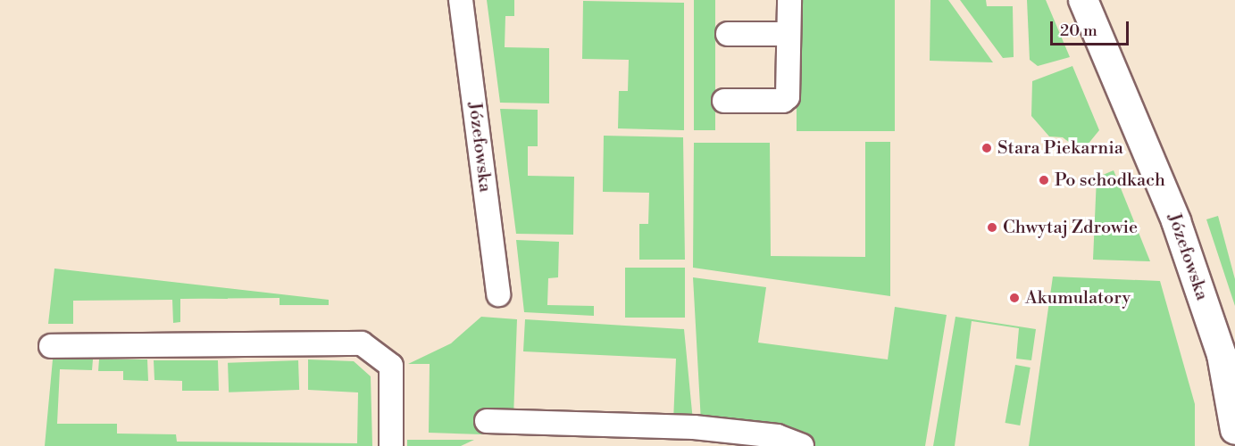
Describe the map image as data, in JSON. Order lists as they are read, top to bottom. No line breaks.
{"streets":{"street":["Józefowska"]},"places":["Stara Piekarnia","Po schodkach","Chwytaj Zdrowie","Akumulatory"],"scale_bar":"20 m"}
